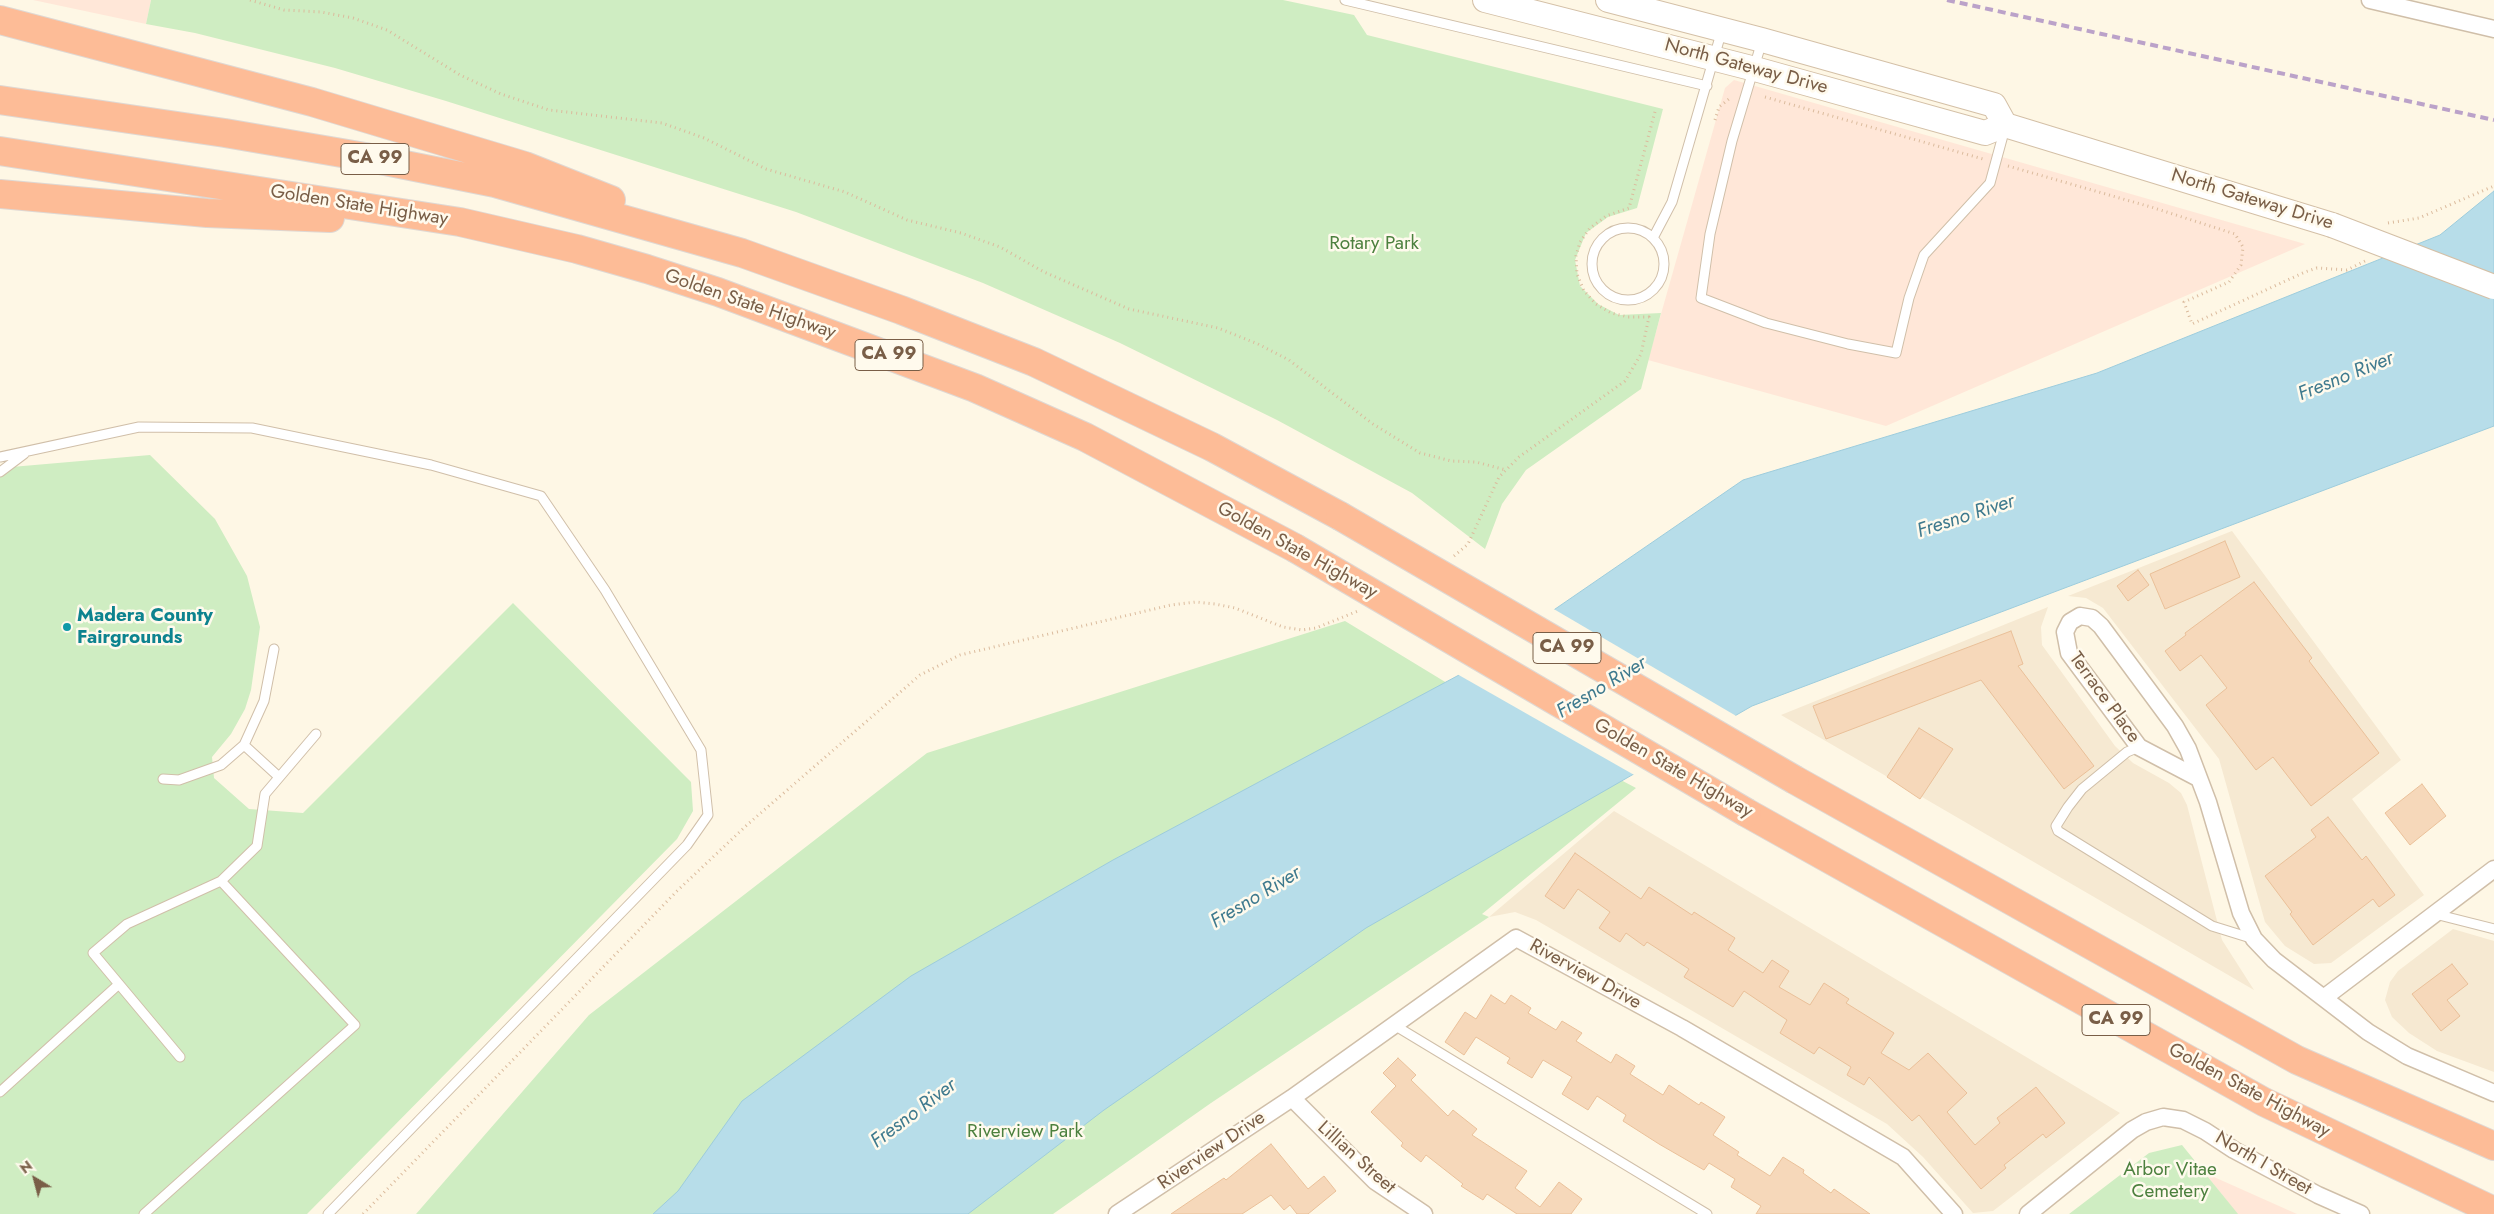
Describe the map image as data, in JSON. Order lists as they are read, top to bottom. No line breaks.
{"streets":{"highway":["CA 99","Golden State Highway"],"main road":["North Gateway Drive"],"street":["Terrace Place","Riverview Drive","Lillian Street","North I Street"]},"crossings":[["Riverview Drive","Lillian Street"]],"water":["Fresno River"],"parks":["Rotary Park","Riverview Park","Arbor Vitae Cemetery"],"places":["Madera County Fairgrounds"],"north":"top left"}
